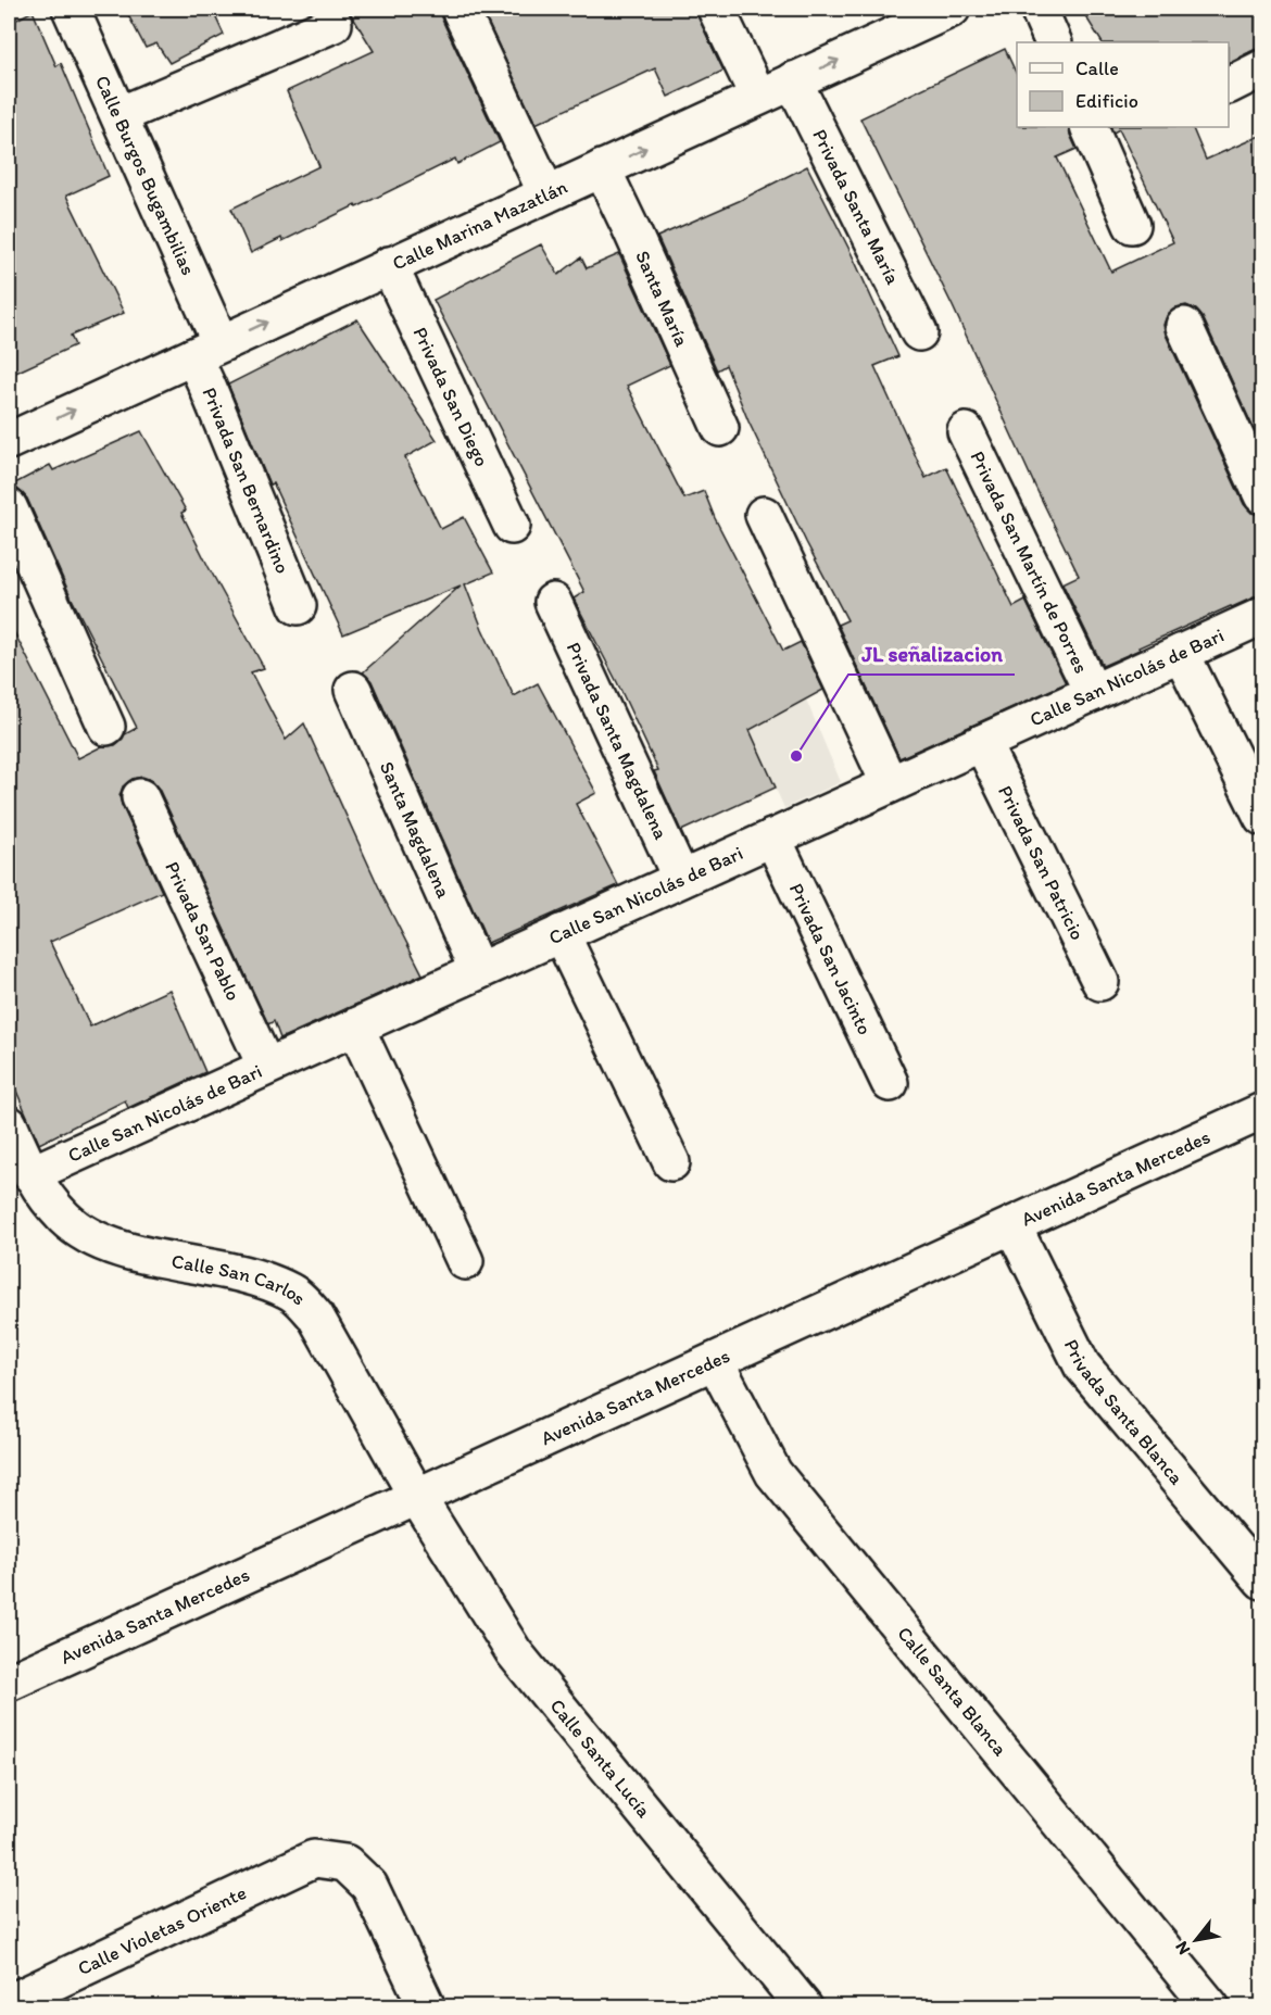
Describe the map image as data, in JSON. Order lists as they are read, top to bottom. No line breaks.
{"streets":{"street":["Calle Burgos Bugambilias","Privada Santa María","Calle Marina Mazatlán","Santa María","Privada San Diego","Privada San Bernardino","Privada San Martín de Porres","Calle San Nicolás de Bari","Privada Santa Magdalena","Santa Magdalena","Privada San Patricio","Privada San Pablo","Privada San Jacinto","Avenida Santa Mercedes","Calle San Carlos","Privada Santa Blanca","Calle Santa Blanca","Calle Santa Lucía","Calle Violetas Oriente"]},"crossings":[["Calle Burgos Bugambilias","Calle Marina Mazatlán"],["Calle Burgos Bugambilias","Privada San Bernardino"],["Privada Santa María","Calle Marina Mazatlán"],["Calle Marina Mazatlán","Santa María"],["Calle Marina Mazatlán","Privada San Diego"],["Calle Marina Mazatlán","Privada San Bernardino"],["Privada San Martín de Porres","Calle San Nicolás de Bari"],["Calle San Nicolás de Bari","Privada Santa Magdalena"],["Calle San Nicolás de Bari","Santa Magdalena"],["Calle San Nicolás de Bari","Privada San Patricio"],["Calle San Nicolás de Bari","Privada San Pablo"],["Calle San Nicolás de Bari","Privada San Jacinto"],["Calle San Nicolás de Bari","Calle San Carlos"],["Avenida Santa Mercedes","Calle San Carlos"],["Avenida Santa Mercedes","Privada Santa Blanca"],["Avenida Santa Mercedes","Calle Santa Blanca"],["Avenida Santa Mercedes","Calle Santa Lucía"],["Calle San Carlos","Calle Santa Lucía"]],"one_way":["Calle Marina Mazatlán"],"places":["JL señalizacion"],"legend":["Calle","Edificio"],"north":"bottom left"}
